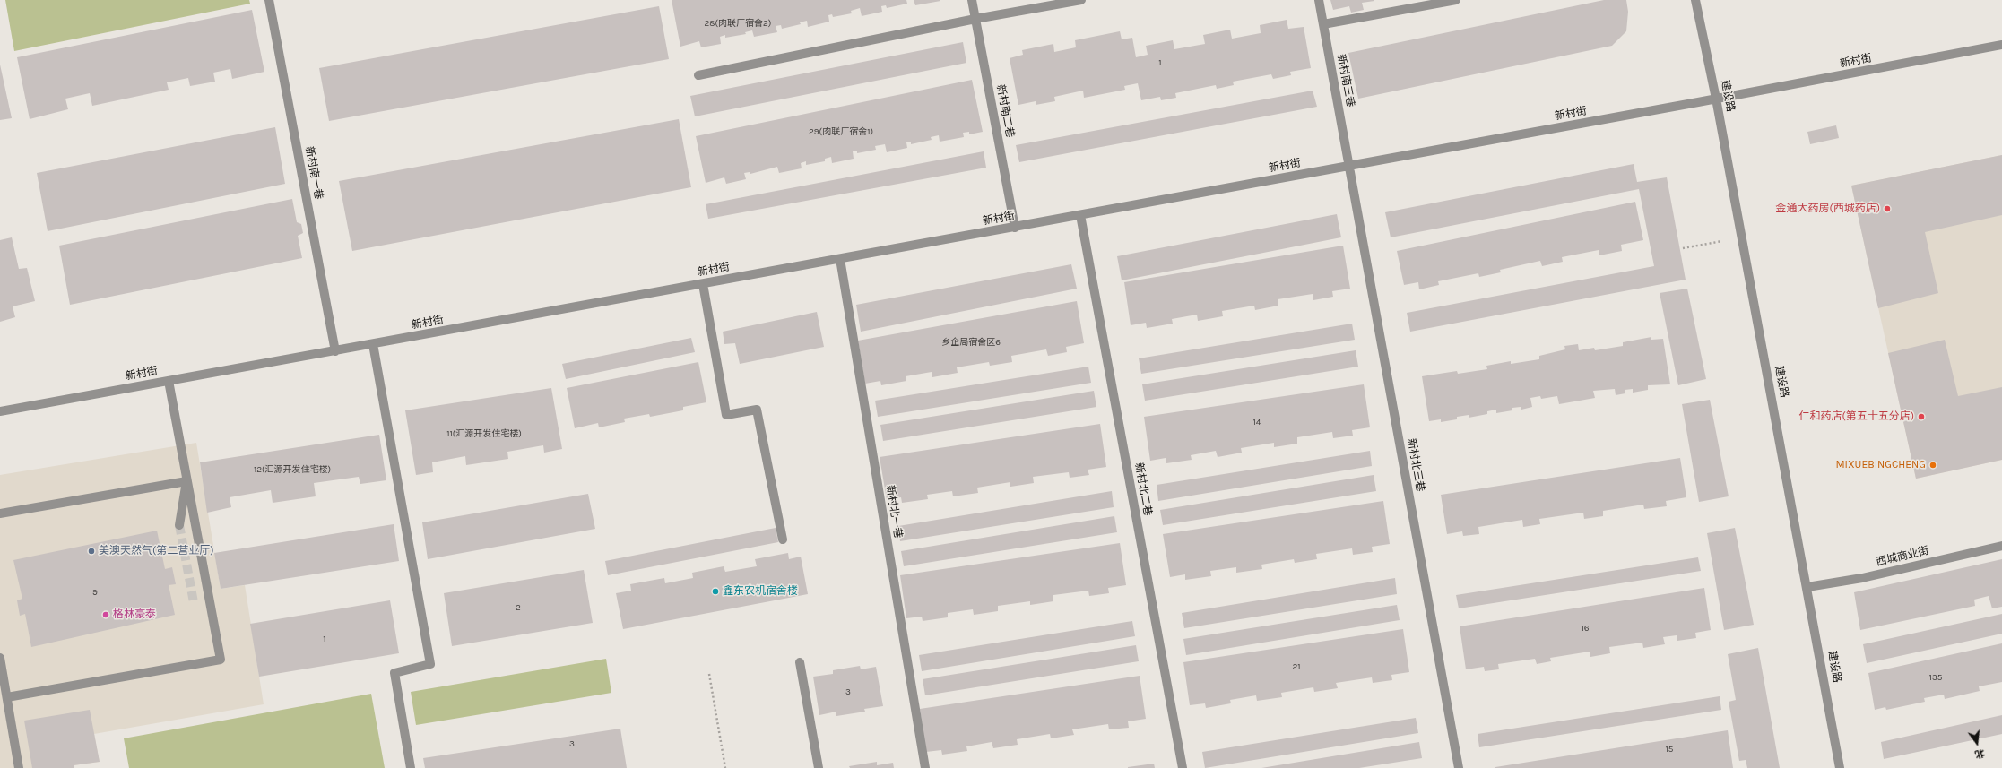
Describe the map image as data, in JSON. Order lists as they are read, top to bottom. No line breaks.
{"streets":{"street":["新村街","新村南三巷","建设路","新村南二巷","新村南一巷","新村北三巷","新村北二巷","新村北一巷","西城商业街"]},"crossings":[["新村街","新村南三巷"],["新村街","建设路"],["新村街","新村南二巷"],["新村街","新村南一巷"],["新村街","新村北三巷"],["新村街","新村北二巷"],["新村街","新村北一巷"],["新村南三巷","新村北三巷"],["建设路","西城商业街"]],"places":["金通大药房(西城药店)","仁和药店(第五十五分店)","MIXUEBINGCHENG","美澳天然气(第二营业厅)","鑫东农机宿舍楼","格林豪泰"],"house_numbers":["28(肉联厂宿舍2)","1","29(肉联厂宿舍1)","乡企局宿舍区6","14","11(汇源开发住宅楼)","12(汇源开发住宅楼)","9","2","16","1","21","135","3","3","15"],"north":"bottom"}
